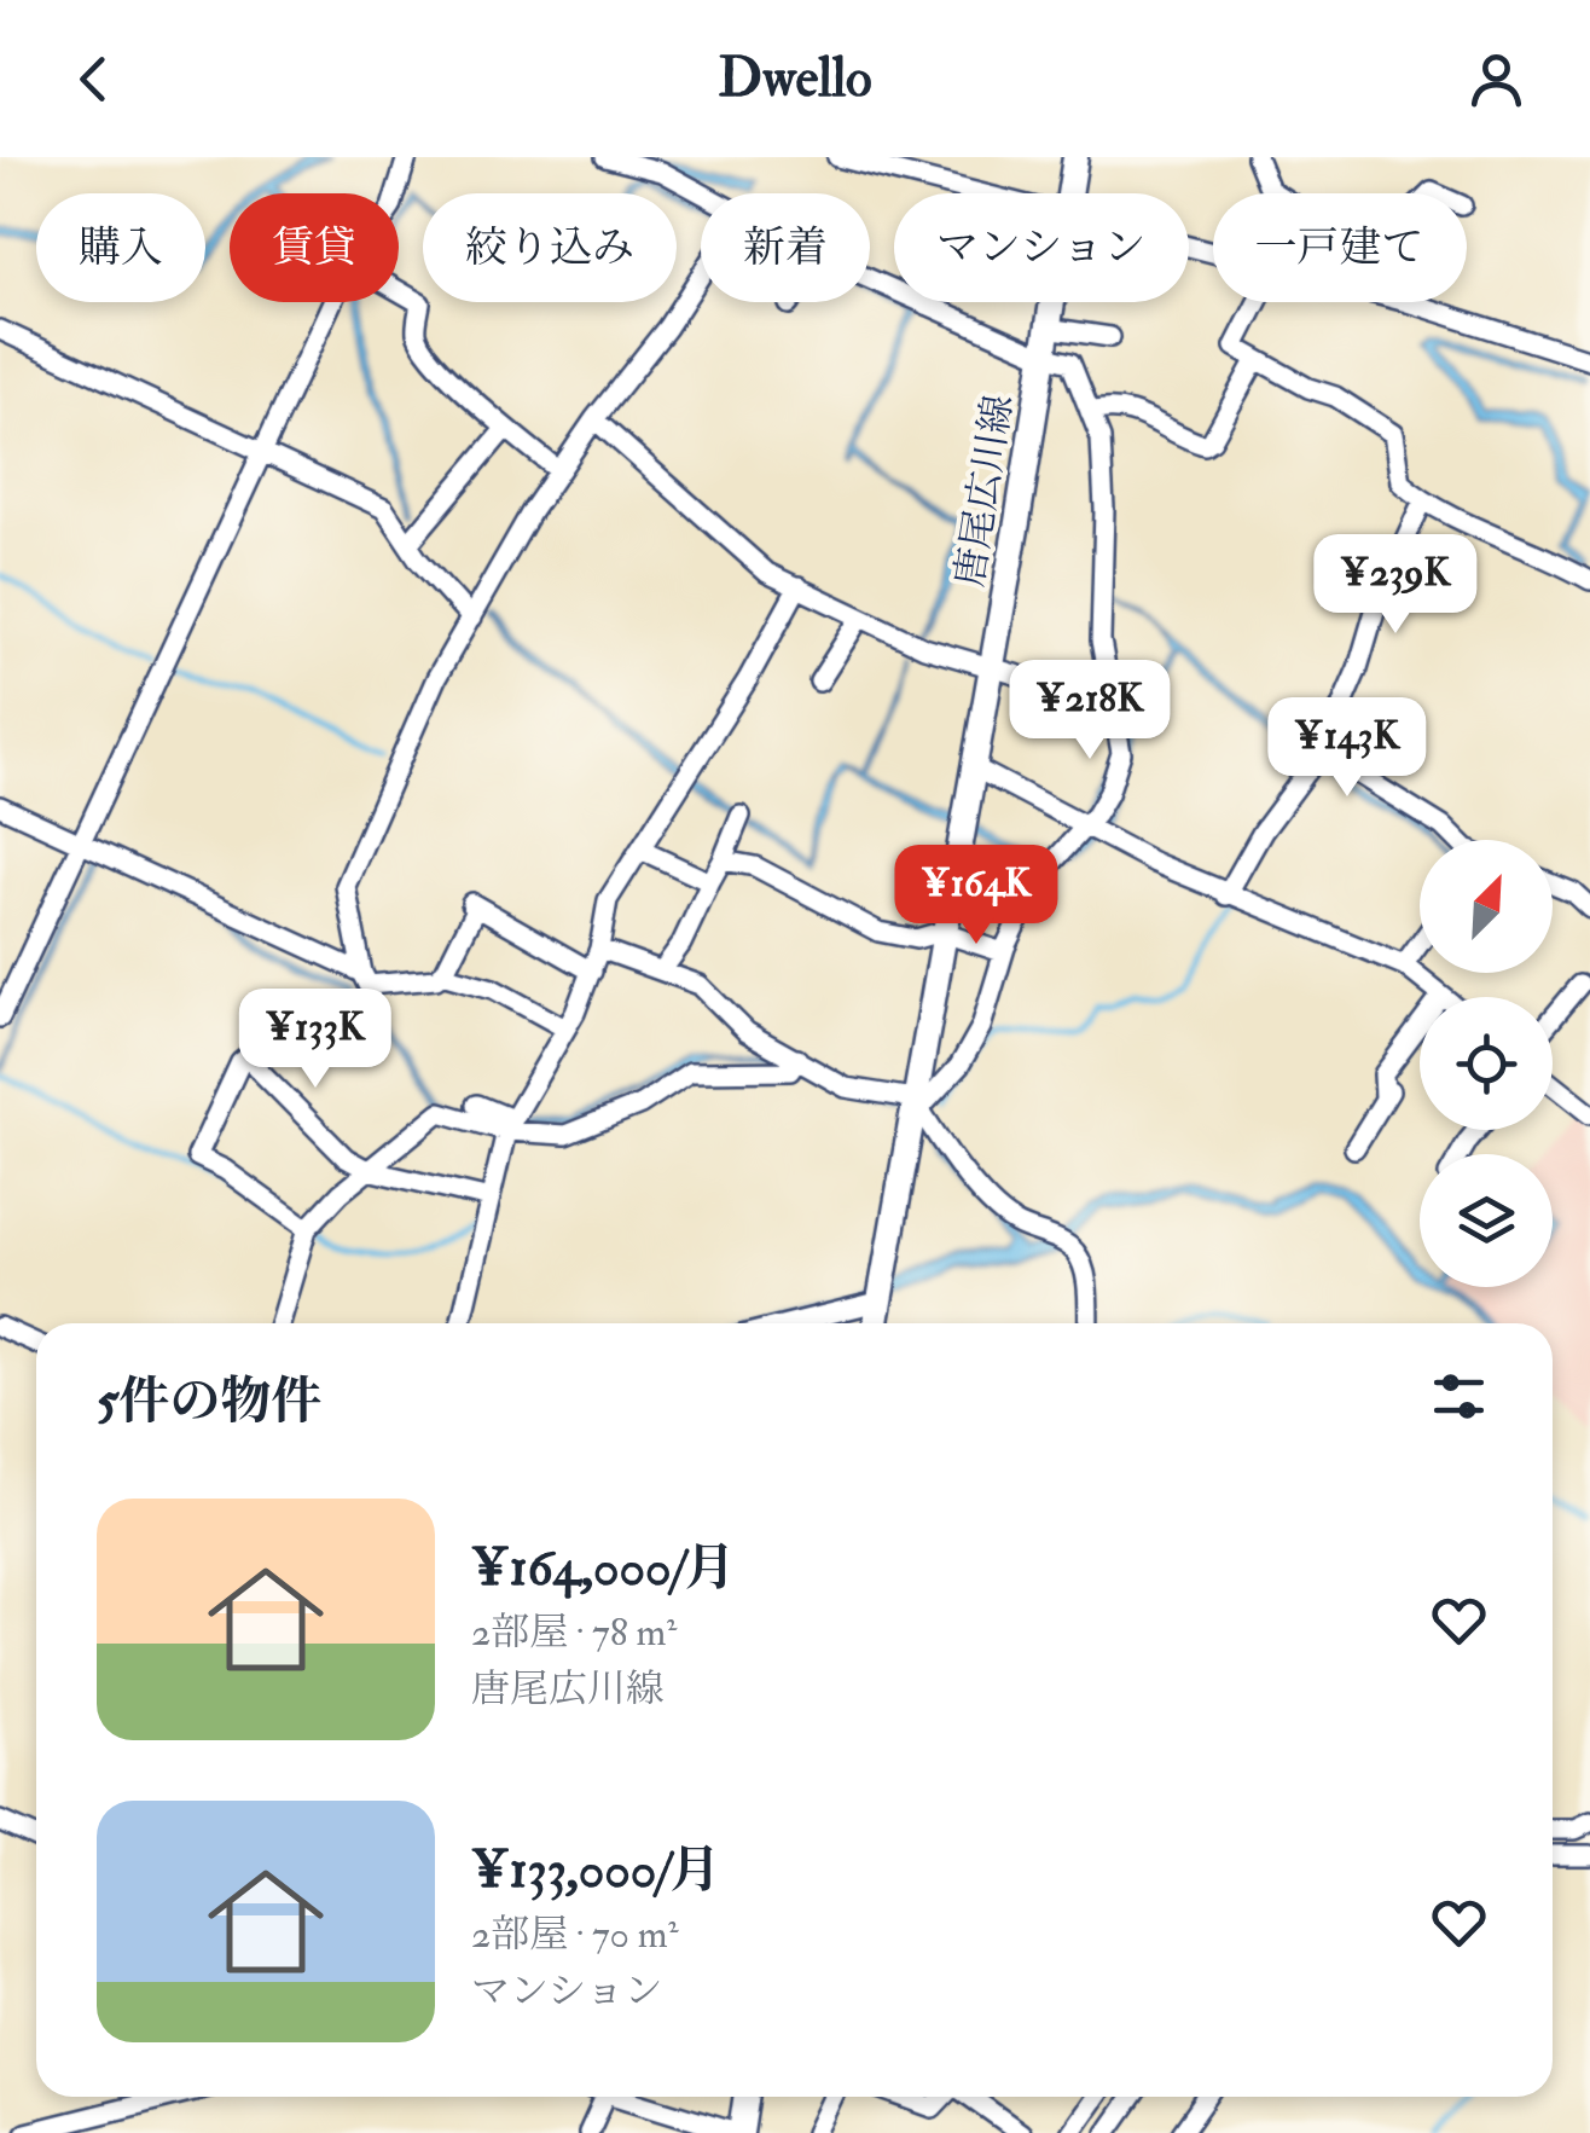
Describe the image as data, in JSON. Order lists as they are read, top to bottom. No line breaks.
{"streets":{"main road":["唐尾広川線"]},"north":"top right","page":{"header":"Dwello","chip":["購入","賃貸","絞り込み","新着","マンション","一戸建て"],"price":["¥239K","¥218K","¥143K","¥164K","¥133K"],"heading":"5件の物件","list":[{"name":"¥164,000/月","note":"2部屋 · 78 m² · 唐尾広川線"},{"name":"¥133,000/月","note":"2部屋 · 70 m² · マンション"}]}}
